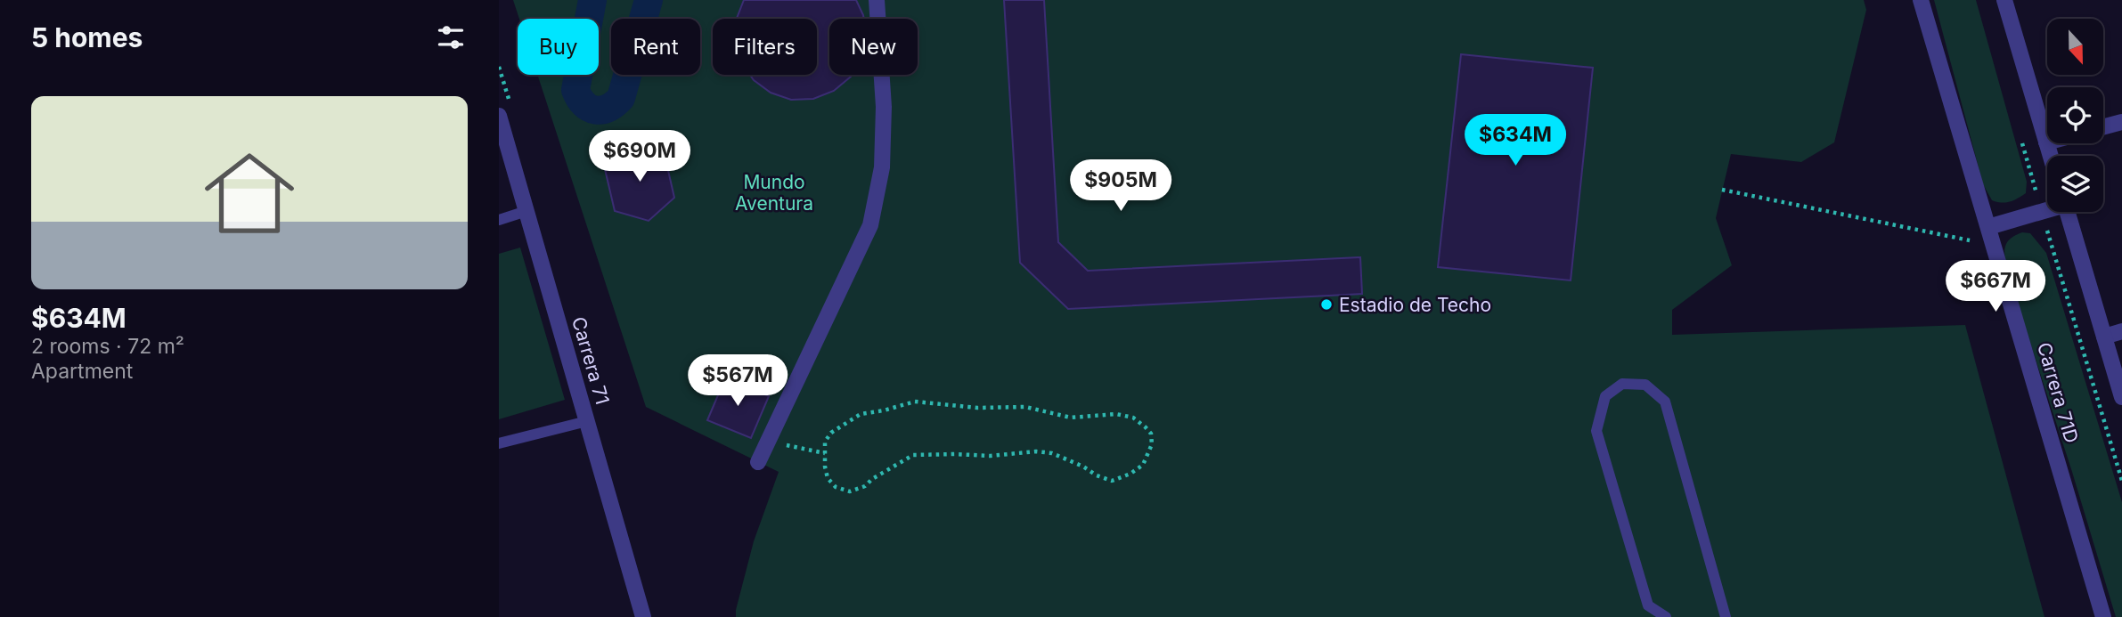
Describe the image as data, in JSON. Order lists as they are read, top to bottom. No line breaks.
{"streets":{"street":["Carrera 71","Carrera 71D"]},"parks":["Mundo Aventura"],"places":["Estadio de Techo"],"north":"bottom","page":{"heading":"5 homes","chip":["Buy","Rent","Filters","New"],"list":[{"name":"$634M","note":"2 rooms · 72 m² · Apartment"}],"price":["$634M","$690M","$905M","$667M","$567M"]}}
